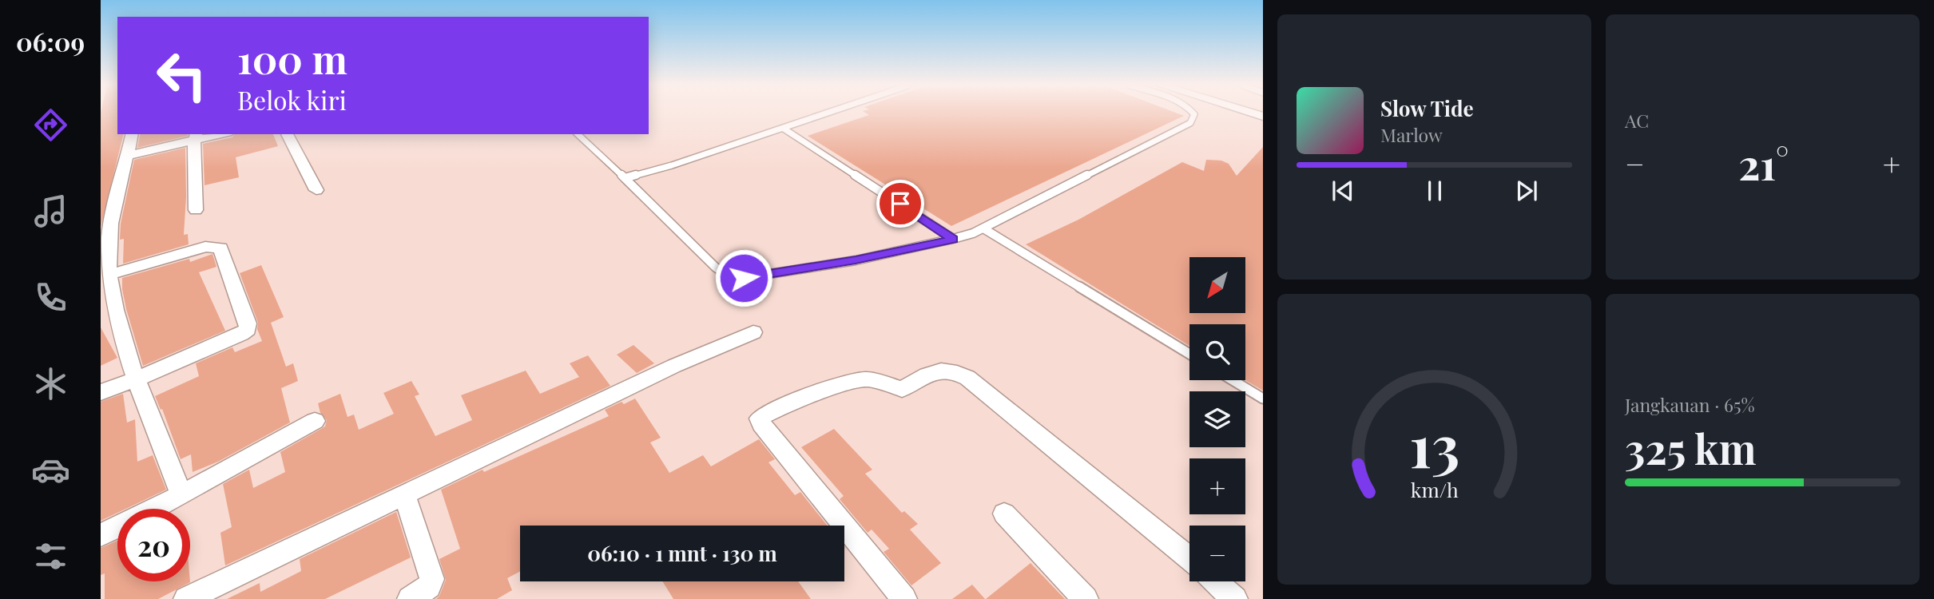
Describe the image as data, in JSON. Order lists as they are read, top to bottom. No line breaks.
{"north":"bottom left","page":{"tabs":"06:09","tile":["AC",["Jangkauan · 65%","325 km"]],"turn":["100 m","Belok kiri"],"song":["Slow Tide","Marlow"],"heat":["−","21°","+"],"map_buttons":["+","−"],"limit":"20","trip":"06:10 · 1 mnt · 130 m","gauge":["13","km/h"]}}
